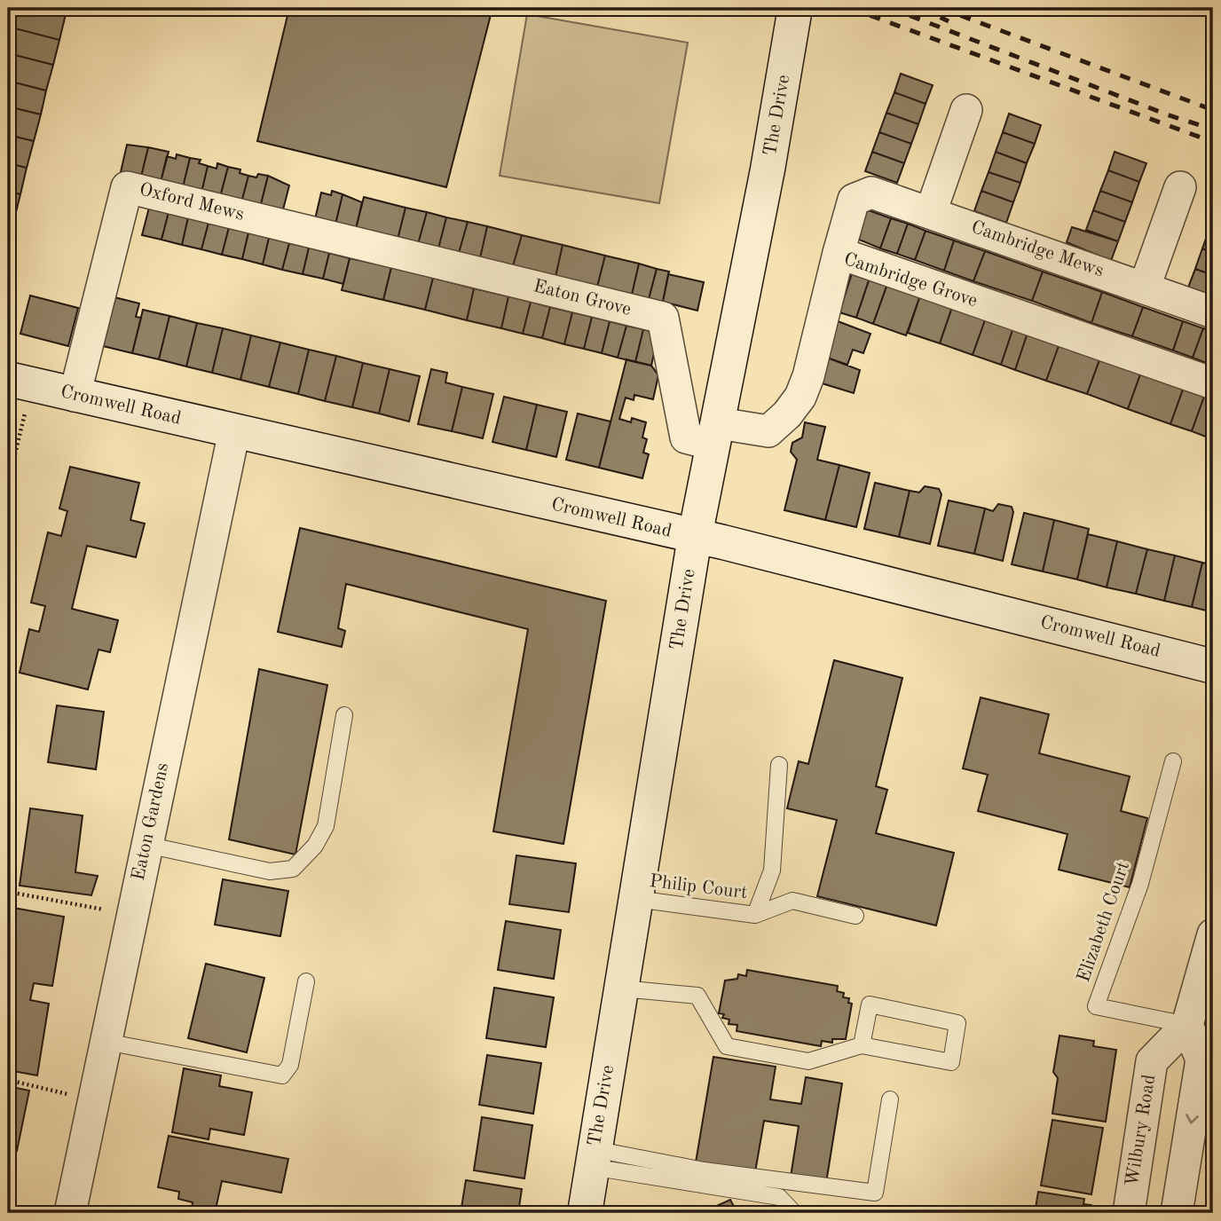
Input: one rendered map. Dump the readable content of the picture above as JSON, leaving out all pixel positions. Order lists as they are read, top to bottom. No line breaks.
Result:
{"streets":{"main road":["The Drive","Cromwell Road"],"street":["Oxford Mews","Cambridge Mews","Cambridge Grove","Eaton Grove","Eaton Gardens","Wilbury Road"],"lane":["Philip Court","Elizabeth Court"]},"crossings":[["The Drive","Cambridge Grove"],["The Drive","Eaton Grove"],["The Drive","Cromwell Road"],["The Drive","Philip Court"],["Oxford Mews","Eaton Grove"],["Oxford Mews","Cromwell Road"],["Cambridge Mews","Cambridge Grove"],["Cambridge Grove","Eaton Grove"],["Cromwell Road","Eaton Gardens"],["Elizabeth Court","Wilbury Road"]]}
